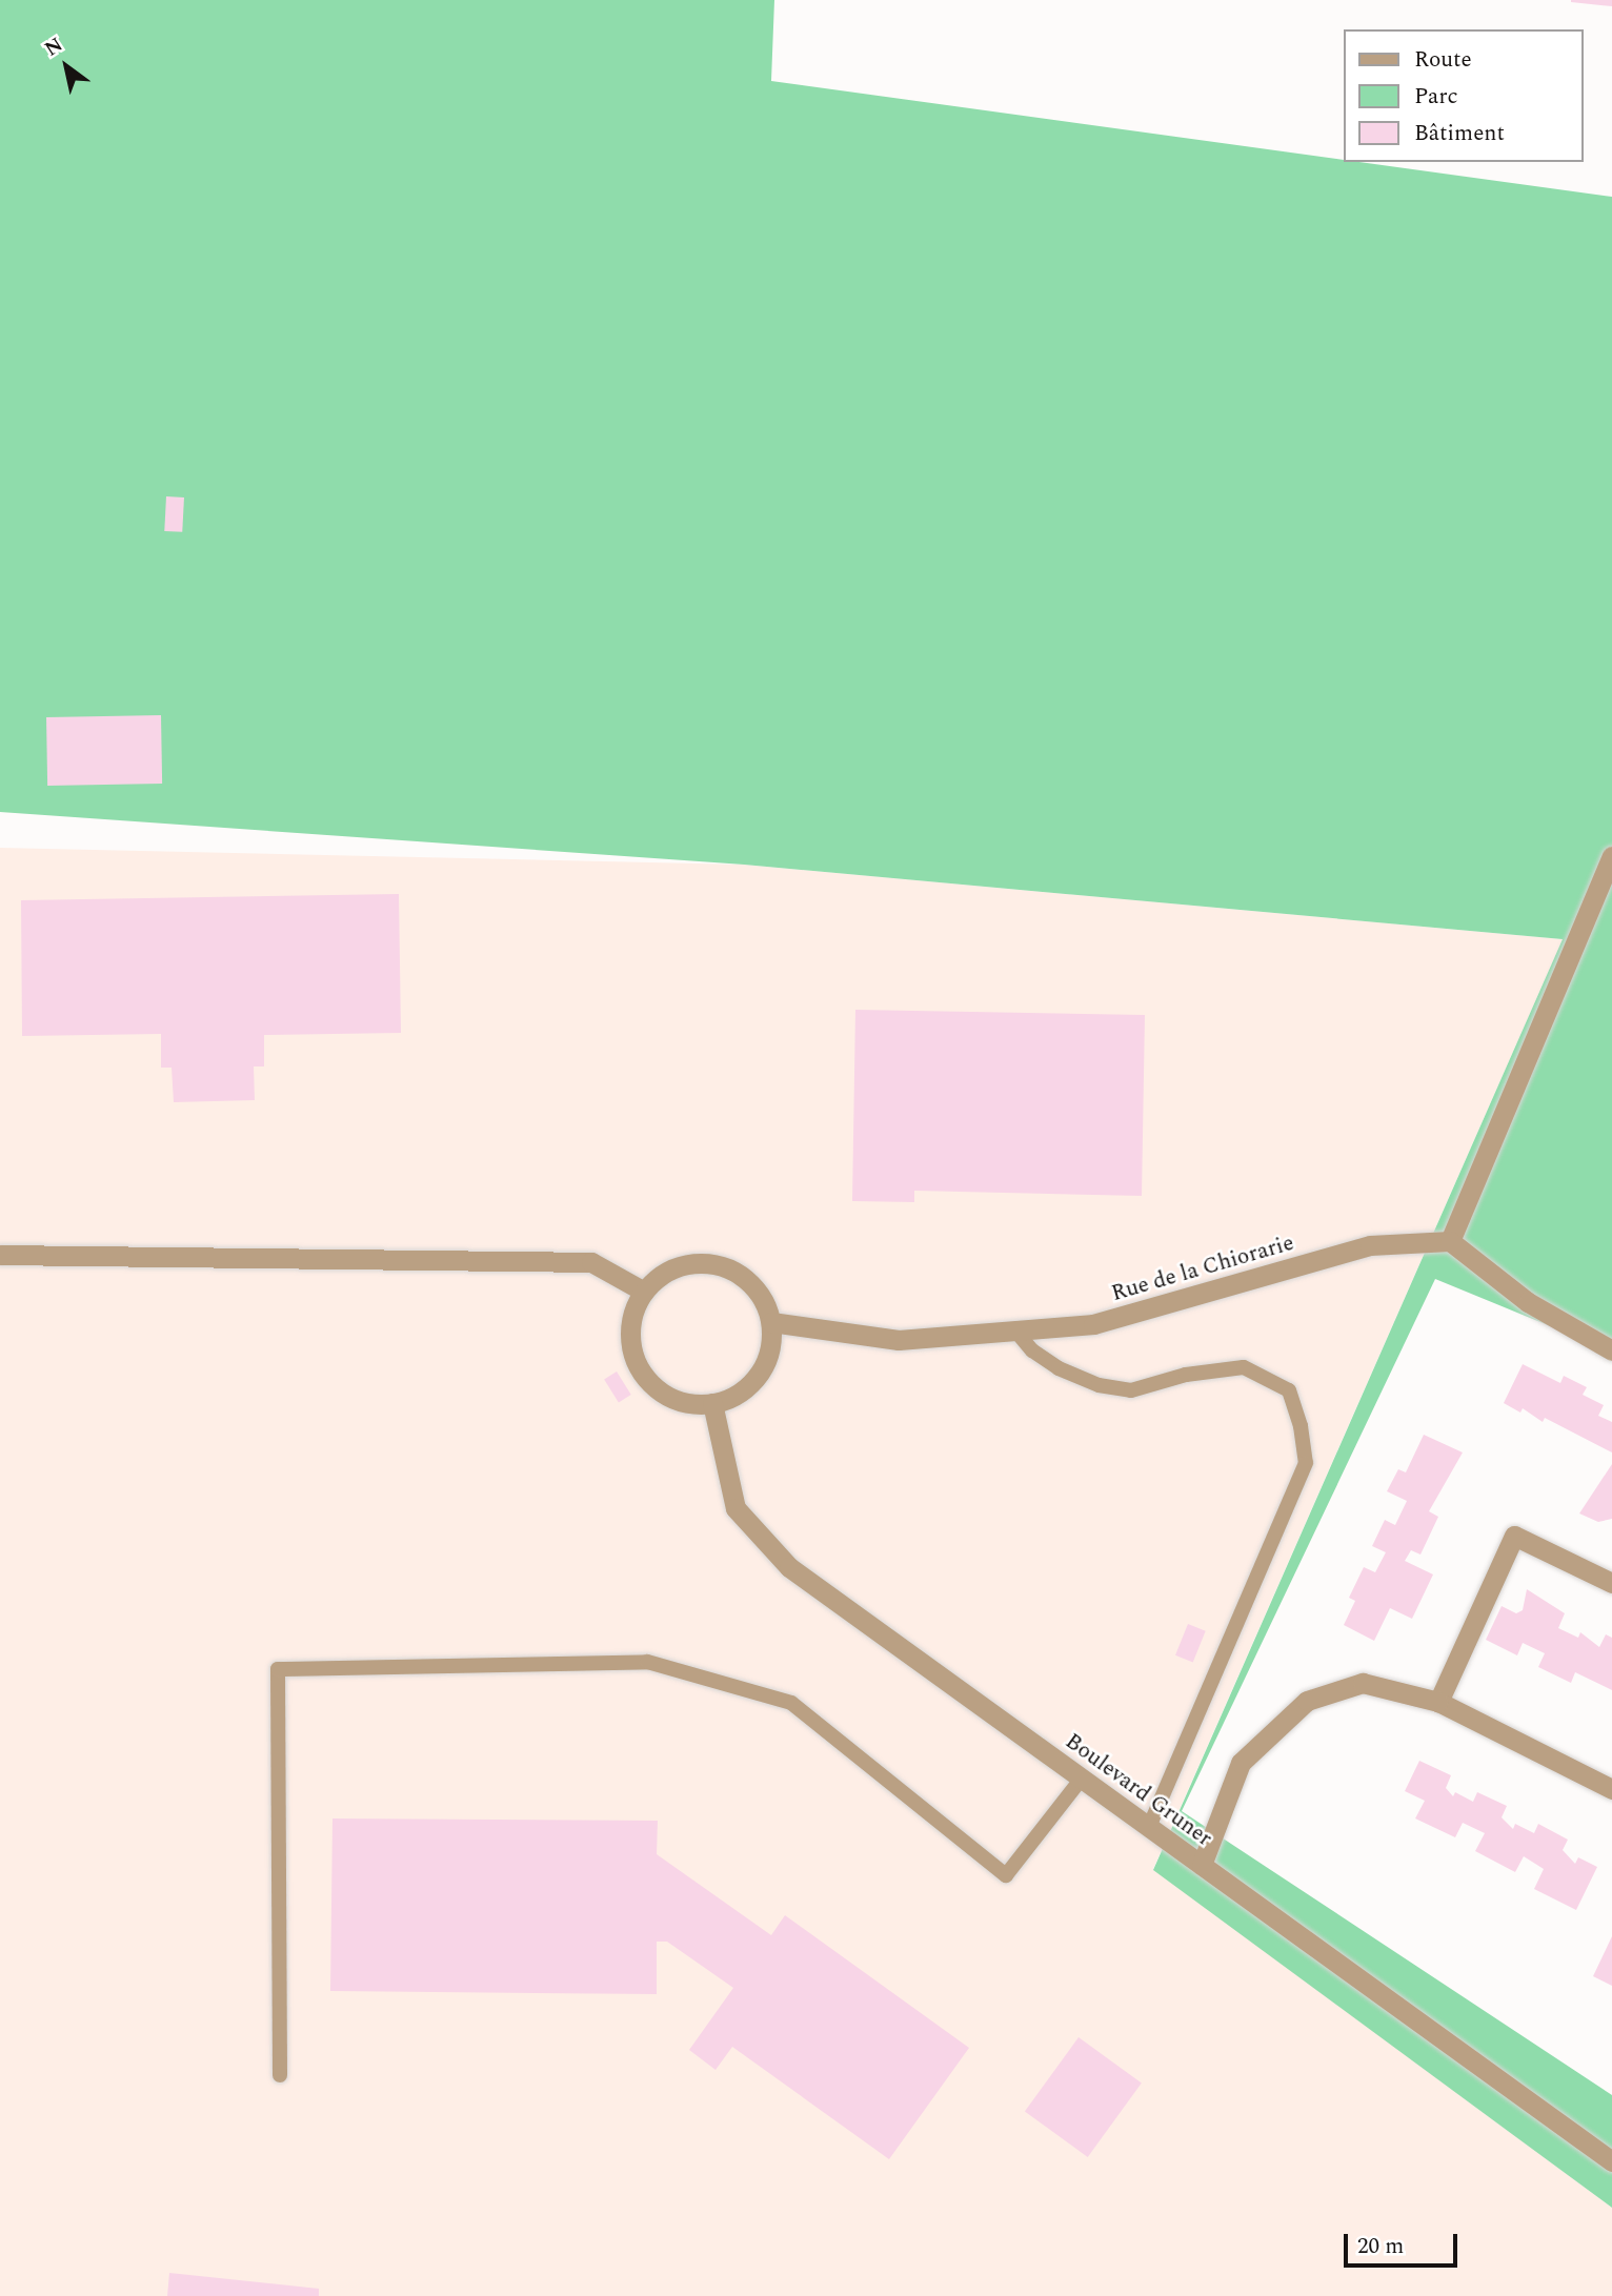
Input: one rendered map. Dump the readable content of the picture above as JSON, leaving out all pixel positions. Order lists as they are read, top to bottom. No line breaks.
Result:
{"streets":{"street":["Rue de la Chiorarie","Boulevard Gruner"]},"crossings":[["Rue de la Chiorarie","Boulevard Gruner"]],"legend":["Route","Parc","Bâtiment"],"scale_bar":"20 m","north":"top left"}
